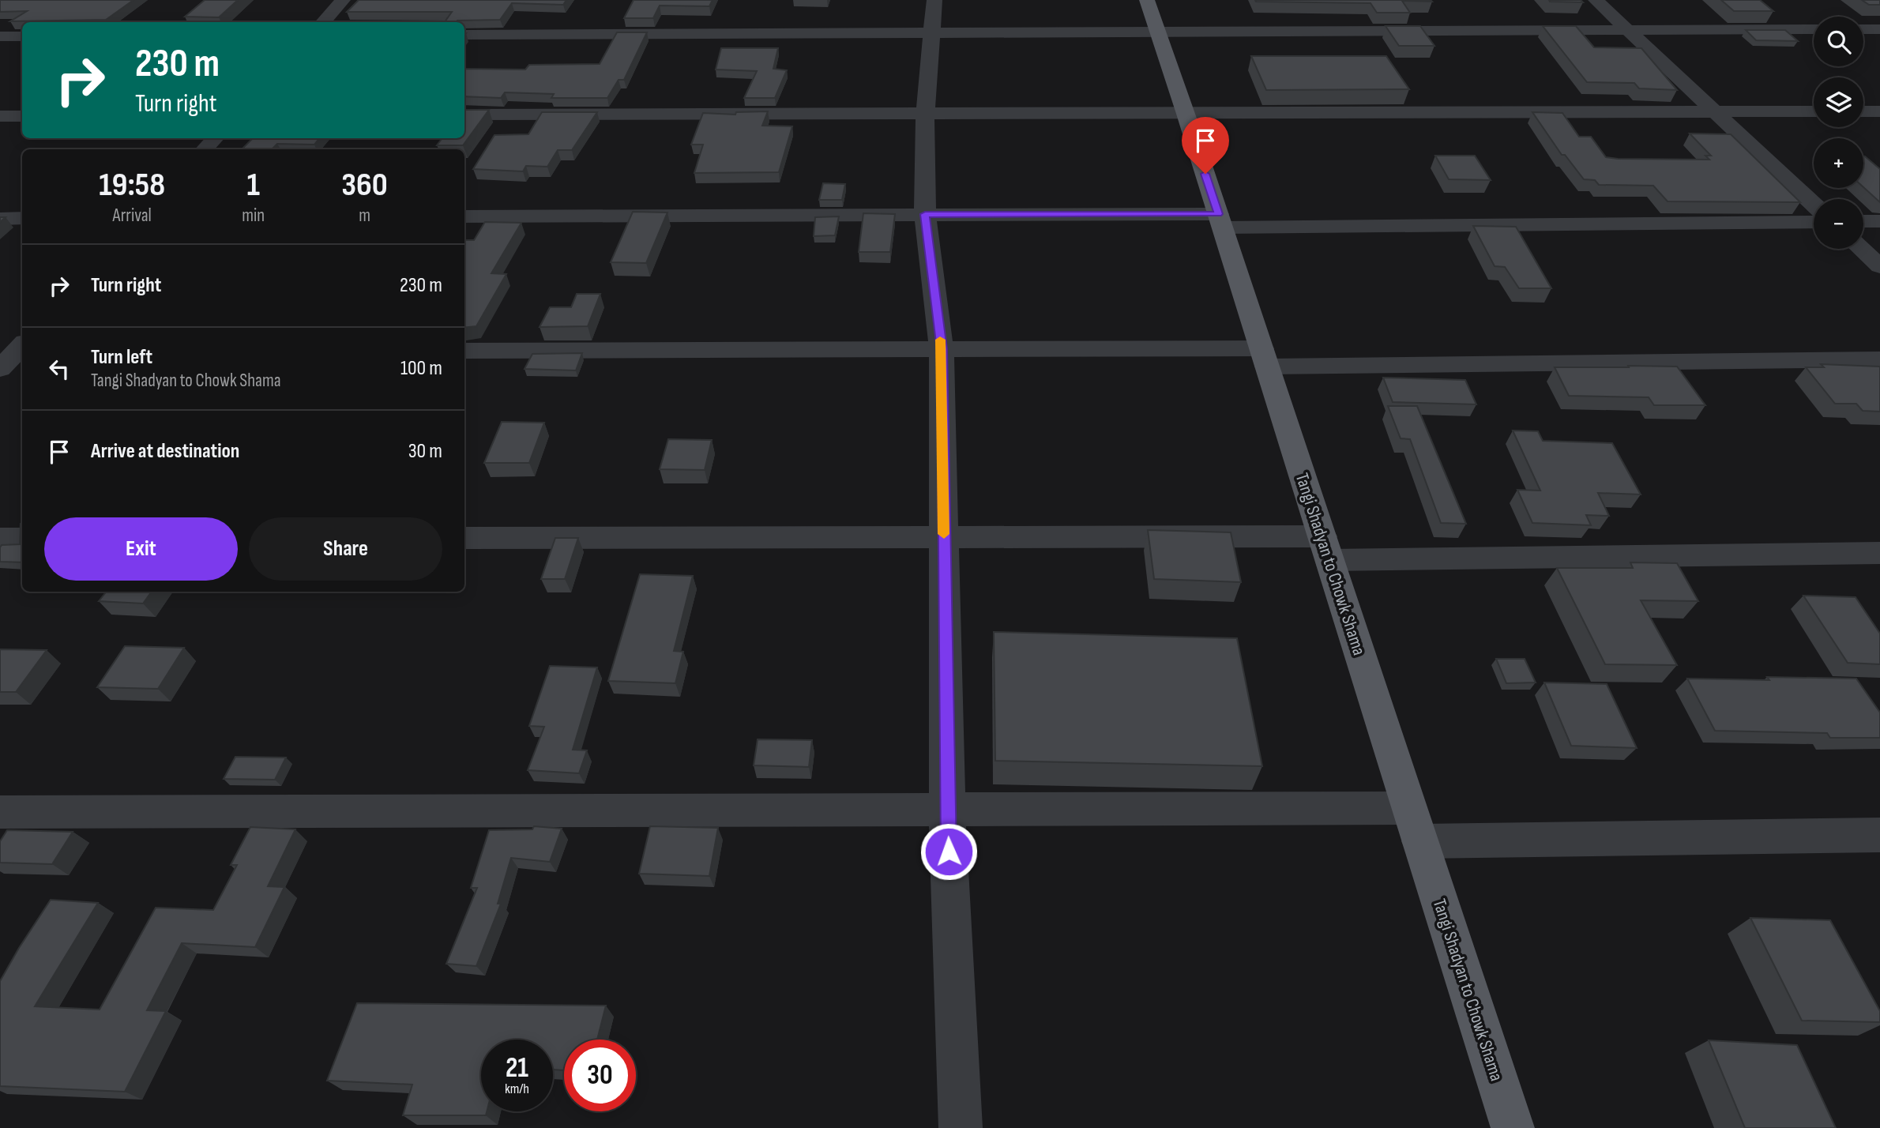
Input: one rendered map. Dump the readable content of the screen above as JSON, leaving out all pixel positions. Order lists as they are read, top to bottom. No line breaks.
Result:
{"streets":{"main road":["Tangi Shadyan to Chowk Shama"]},"page":{"map_buttons":["+","−"],"turn":["230 m","Turn right"],"eta":["19:58","Arrival","1","min","360","m"],"list":[{"name":"Turn right","value":"230 m"},{"name":"Turn left","note":"Tangi Shadyan to Chowk Shama","value":"100 m"},{"name":"Arrive at destination","value":"30 m"}],"buttons":["Exit","Share"],"speed":"21 km/h","limit":"30"}}
